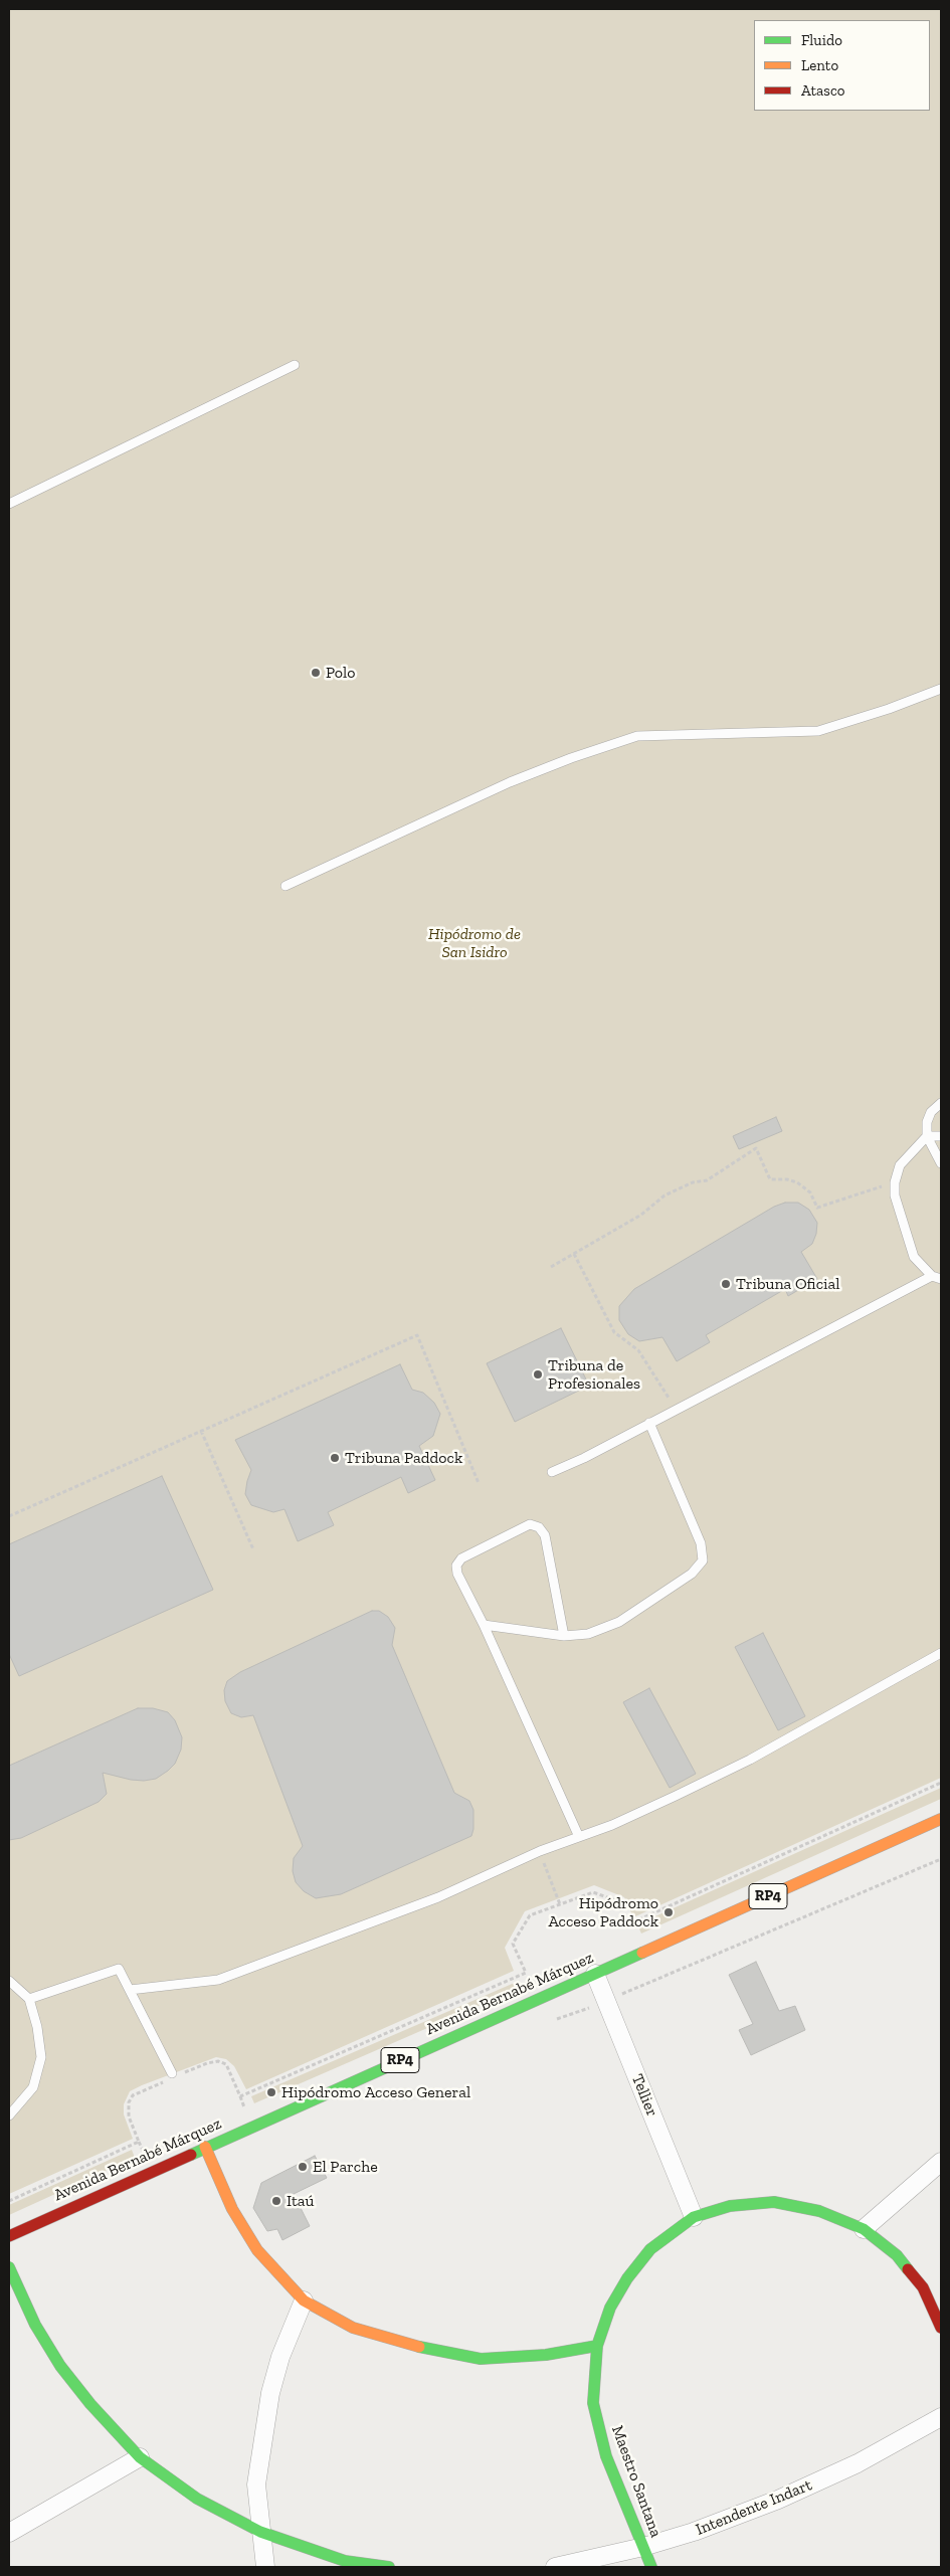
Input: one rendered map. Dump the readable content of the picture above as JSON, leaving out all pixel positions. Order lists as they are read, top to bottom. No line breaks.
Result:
{"streets":{"street":["RP4","Avenida Bernabé Márquez","Tellier","Maestro Santana","Intendente Indart"]},"crossings":[["Avenida Bernabé Márquez","Tellier"],["Tellier","Maestro Santana"],["Maestro Santana","Intendente Indart"]],"parks":["Hipódromo de San Isidro"],"places":["Polo","Tribuna Oficial","Tribuna de Profesionales","Tribuna Paddock","Hipódromo Acceso Paddock","Hipódromo Acceso General","El Parche","Itaú"],"legend":["Fluido","Lento","Atasco"]}
